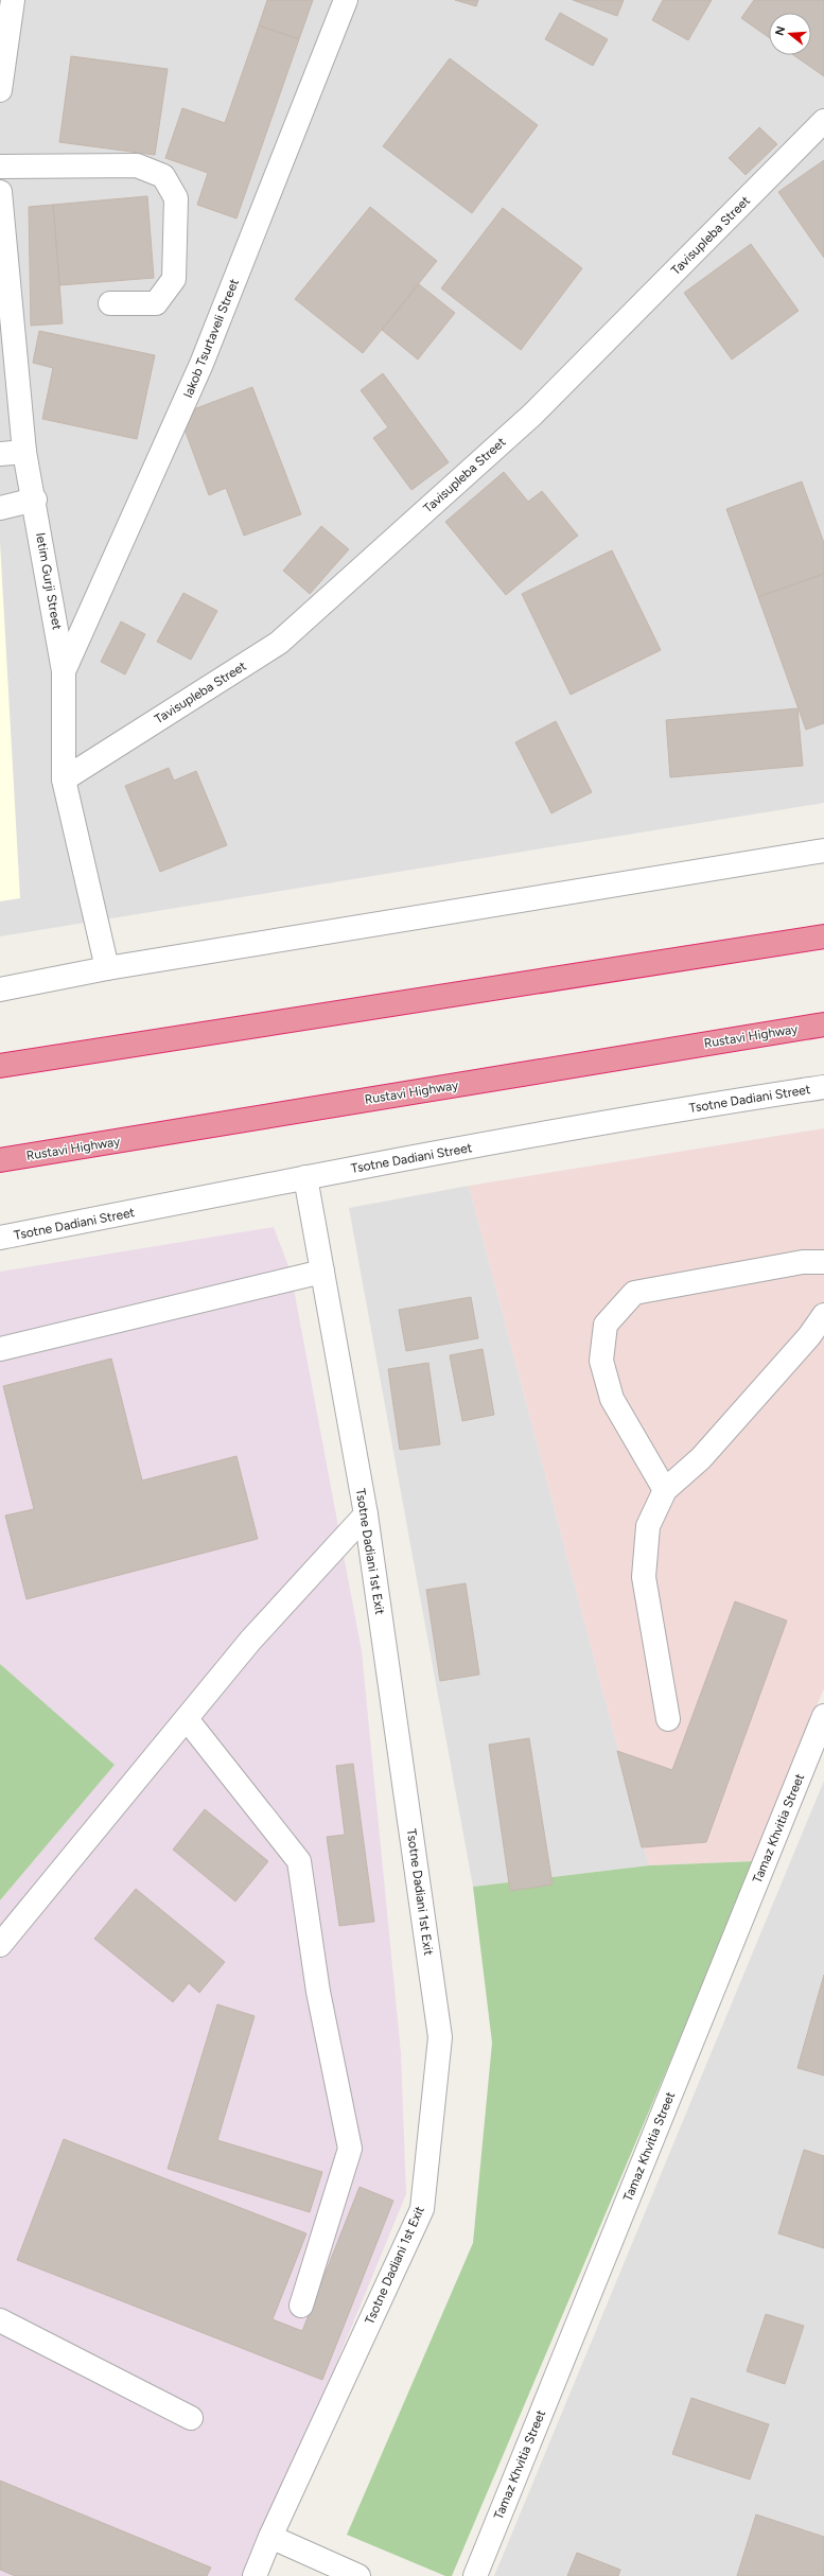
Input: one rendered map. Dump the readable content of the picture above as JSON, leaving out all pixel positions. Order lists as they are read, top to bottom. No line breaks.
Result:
{"streets":{"highway":["Rustavi Highway"],"street":["Tavisupleba Street","Iakob Tsurtaveli Street","Ietim Gurji Street","Tsotne Dadiani Street","Tsotne Dadiani 1st Exit","Tamaz Khvitia Street"]},"crossings":[["Tavisupleba Street","Ietim Gurji Street"],["Iakob Tsurtaveli Street","Ietim Gurji Street"],["Tsotne Dadiani Street","Tsotne Dadiani 1st Exit"]],"north":"left"}
